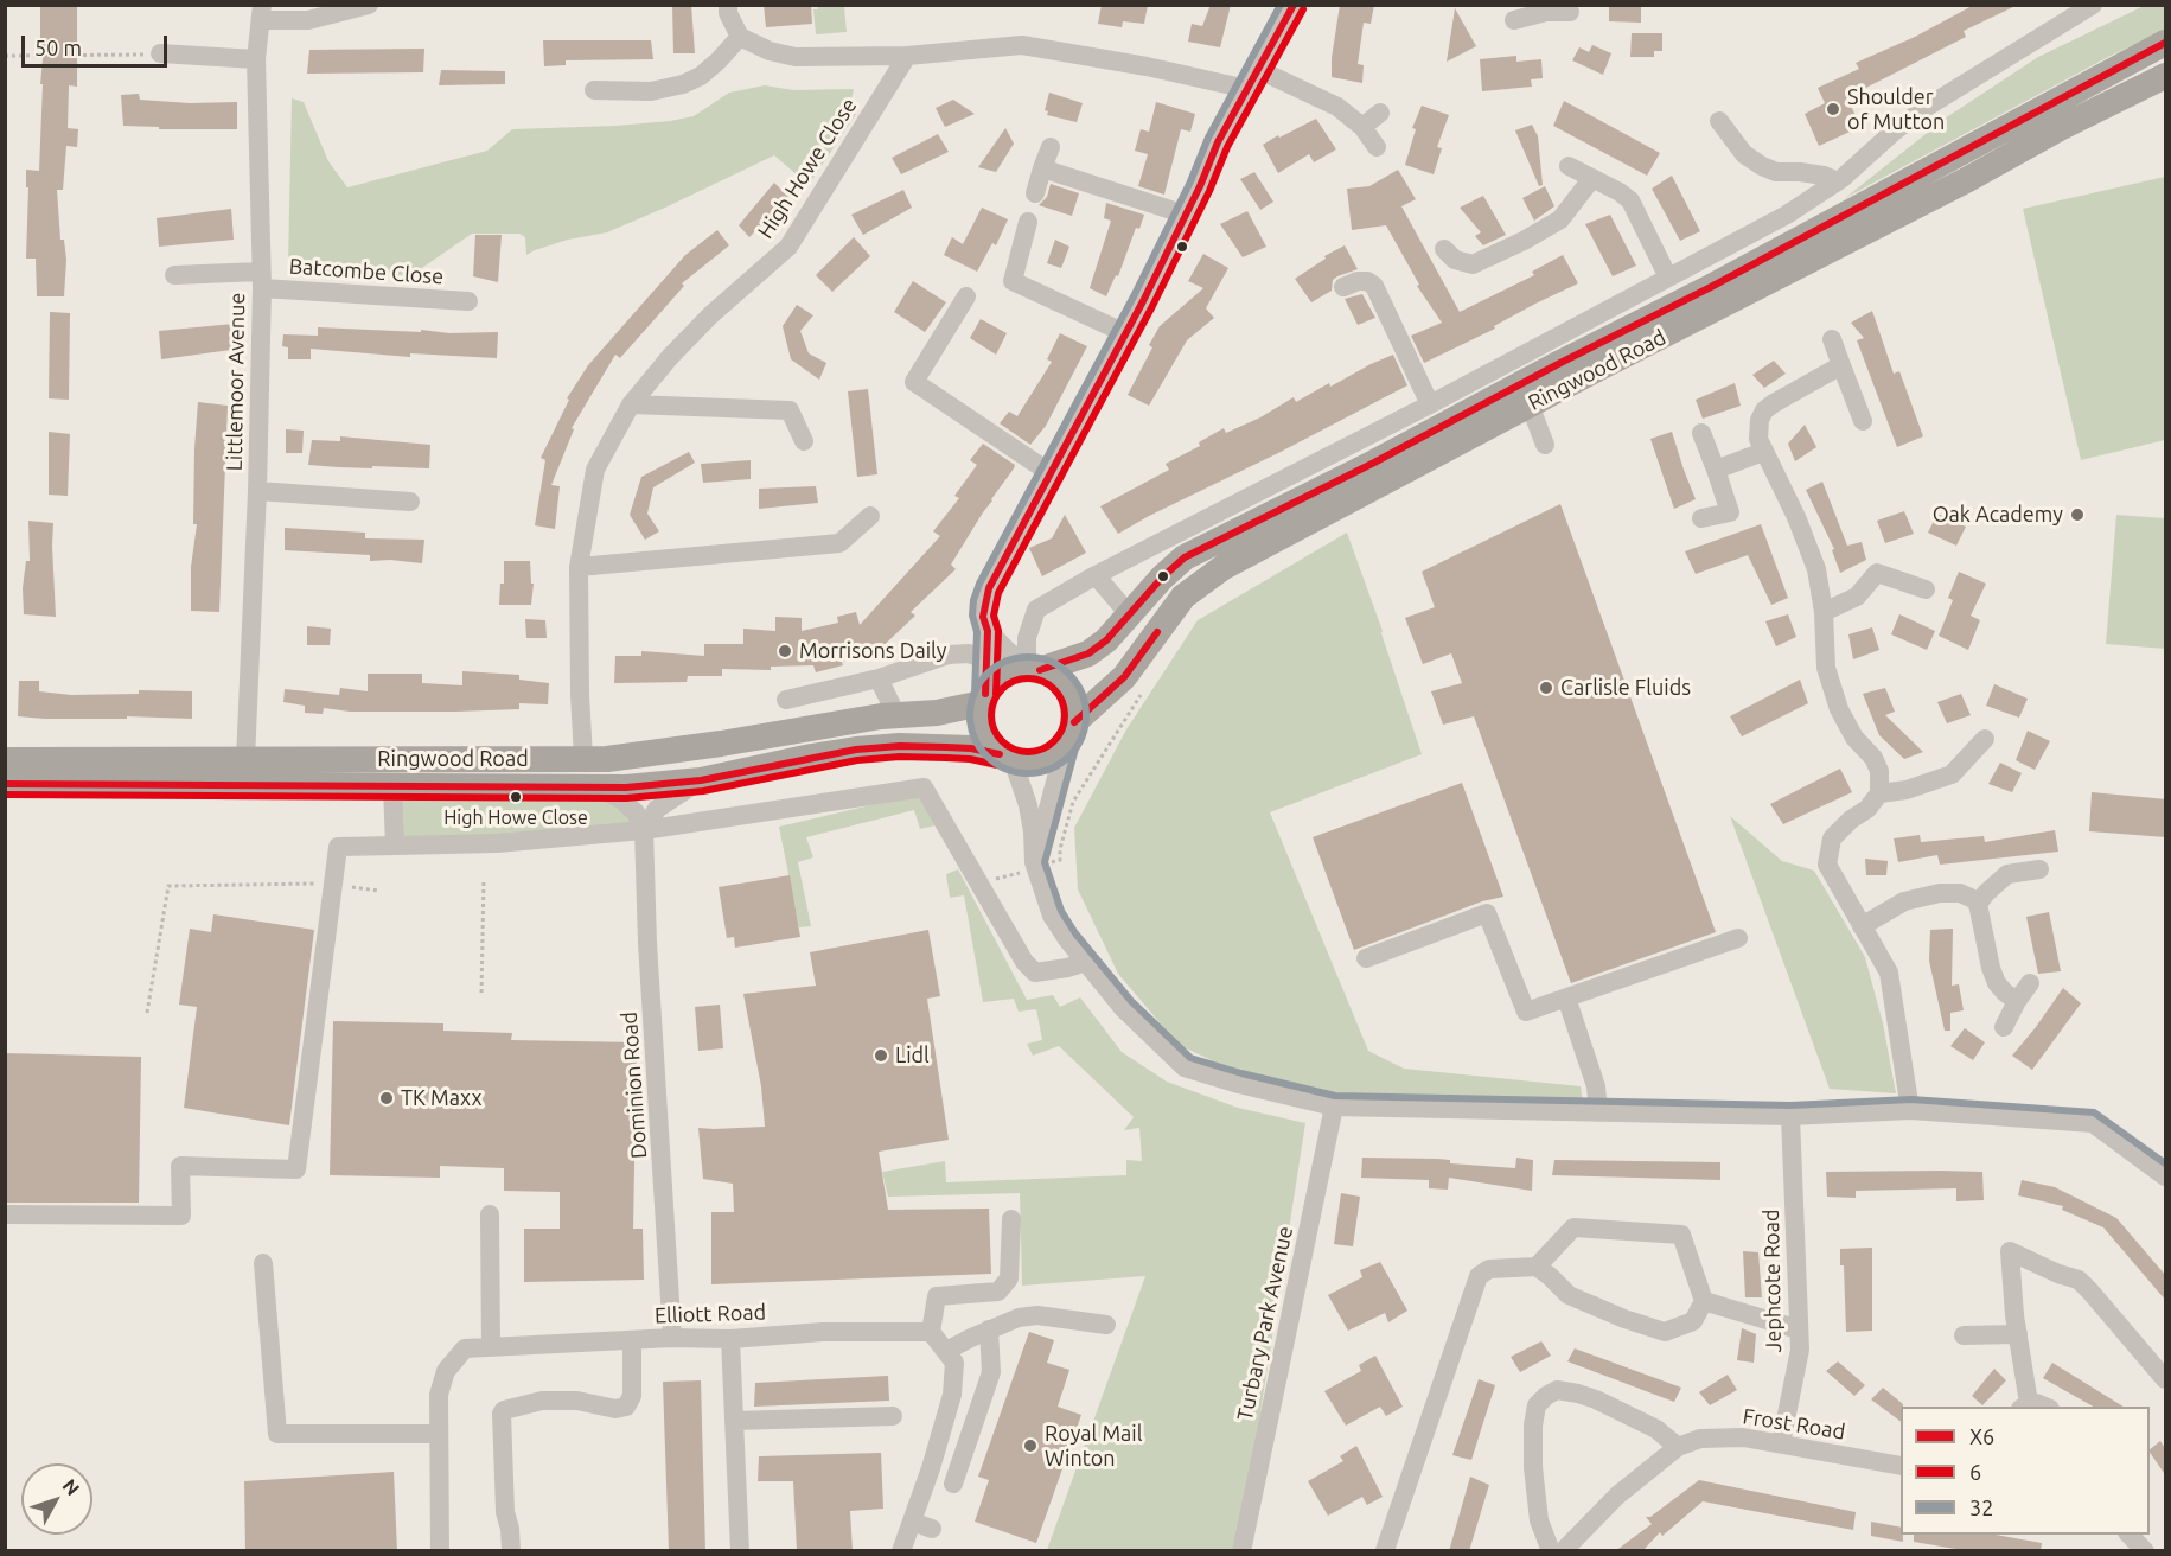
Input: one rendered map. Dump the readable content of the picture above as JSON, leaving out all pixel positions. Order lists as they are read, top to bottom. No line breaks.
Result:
{"streets":{"highway":["Ringwood Road"],"street":["High Howe Close","Batcombe Close","Littlemoor Avenue","Dominion Road","Jephcote Road","Elliott Road","Turbary Park Avenue","Frost Road"]},"crossings":[["High Howe Close","Ringwood Road"],["Batcombe Close","Littlemoor Avenue"],["Ringwood Road","Littlemoor Avenue"],["Dominion Road","Elliott Road"],["Jephcote Road","Frost Road"]],"places":["Shoulder of Mutton","Oak Academy","Morrisons Daily","Carlisle Fluids","High Howe Close","Lidl","TK Maxx","Royal Mail Winton"],"lines":["transit line X6","transit line 32","transit line 6"],"legend":["X6","6","32"],"scale_bar":"50 m","north":"top right"}
